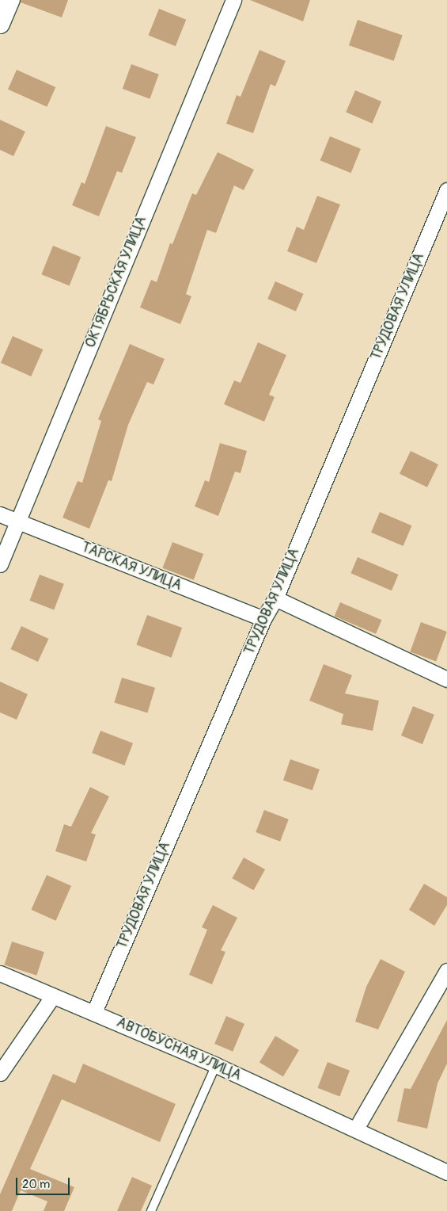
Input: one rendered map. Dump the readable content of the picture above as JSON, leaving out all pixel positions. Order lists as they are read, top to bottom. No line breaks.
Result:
{"streets":{"street":["ОКТЯБРЬСКАЯ УЛИЦА","ТРУДОВАЯ УЛИЦА","ТАРСКАЯ УЛИЦА","АВТОБУСНАЯ УЛИЦА"]},"crossings":[["ОКТЯБРЬСКАЯ УЛИЦА","ТАРСКАЯ УЛИЦА"],["ТРУДОВАЯ УЛИЦА","ТАРСКАЯ УЛИЦА"],["ТРУДОВАЯ УЛИЦА","АВТОБУСНАЯ УЛИЦА"]],"scale_bar":"20 m"}
